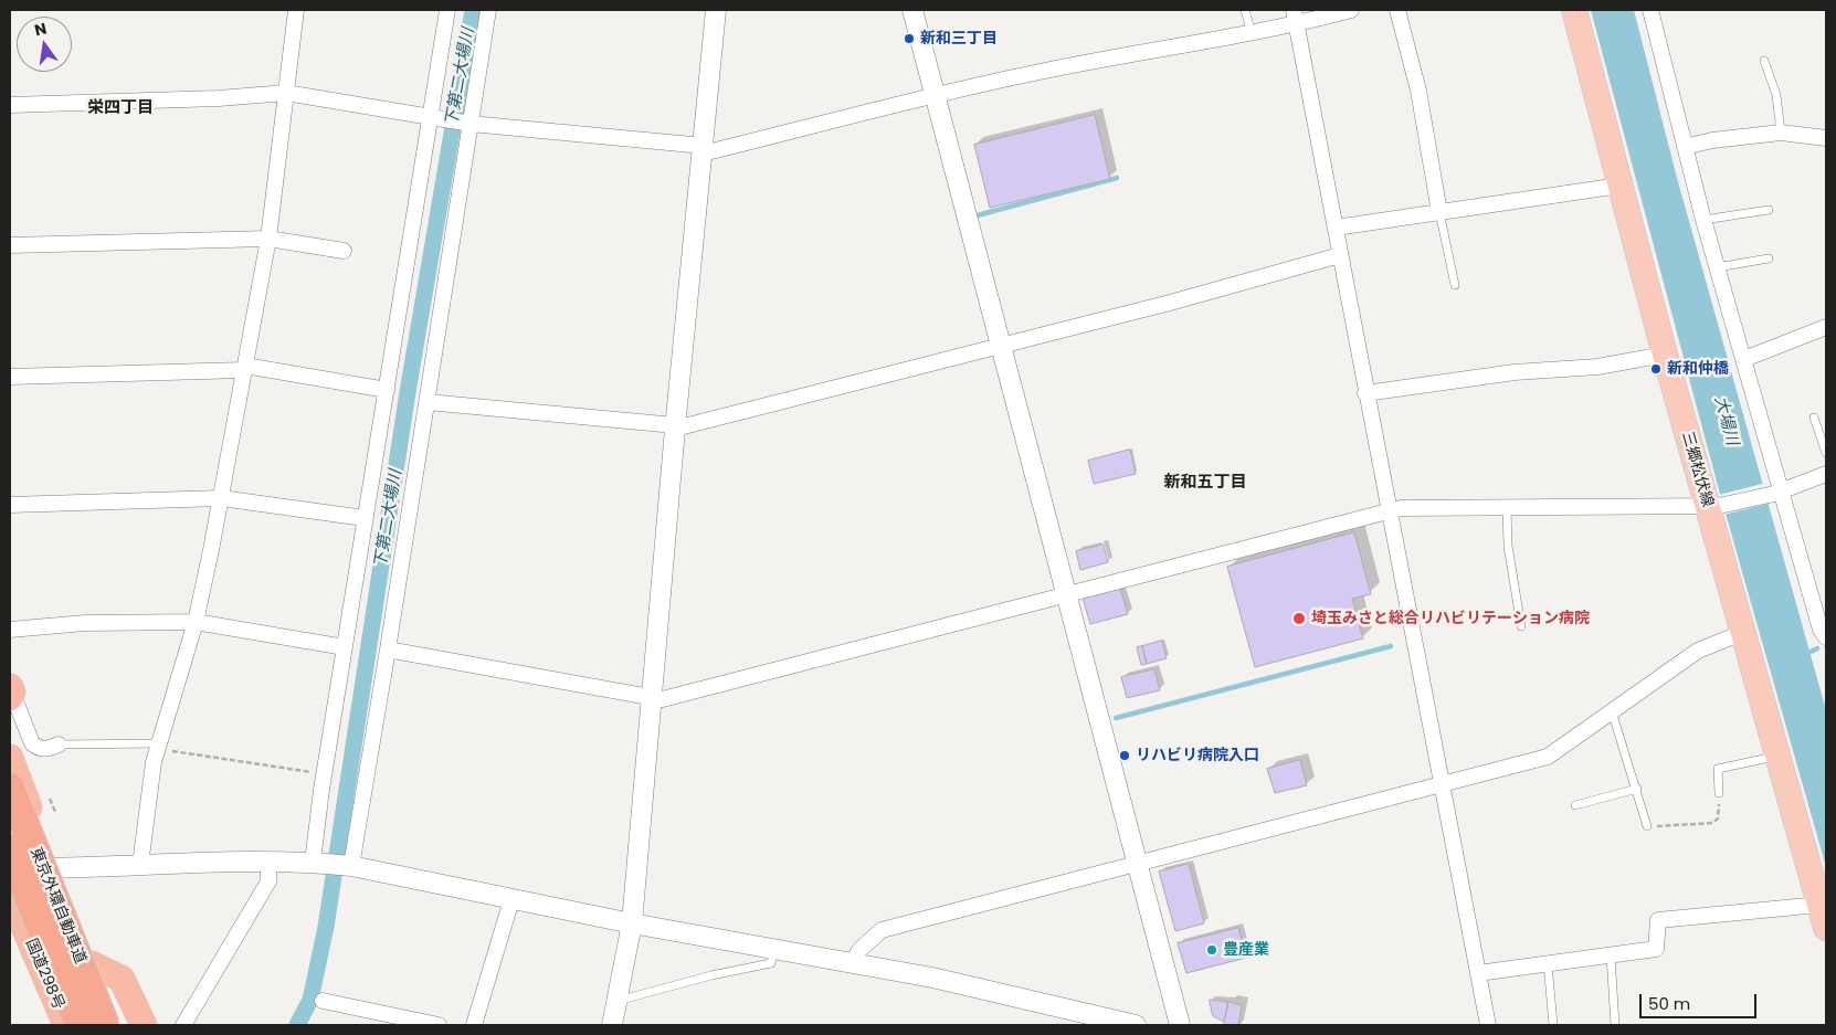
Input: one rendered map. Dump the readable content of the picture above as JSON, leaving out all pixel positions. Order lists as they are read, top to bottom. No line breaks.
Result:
{"streets":{"highway":["東京外環自動車道","国道298号"],"main road":["三郷松伏線"]},"districts":["栄四丁目","新和五丁目"],"water":["下第二大場川","大場川"],"places":["新和三丁目","新和仲橋","埼玉みさと総合リハビリテーション病院","リハビリ病院入口","豊産業"],"scale_bar":"50 m","north":"top"}
